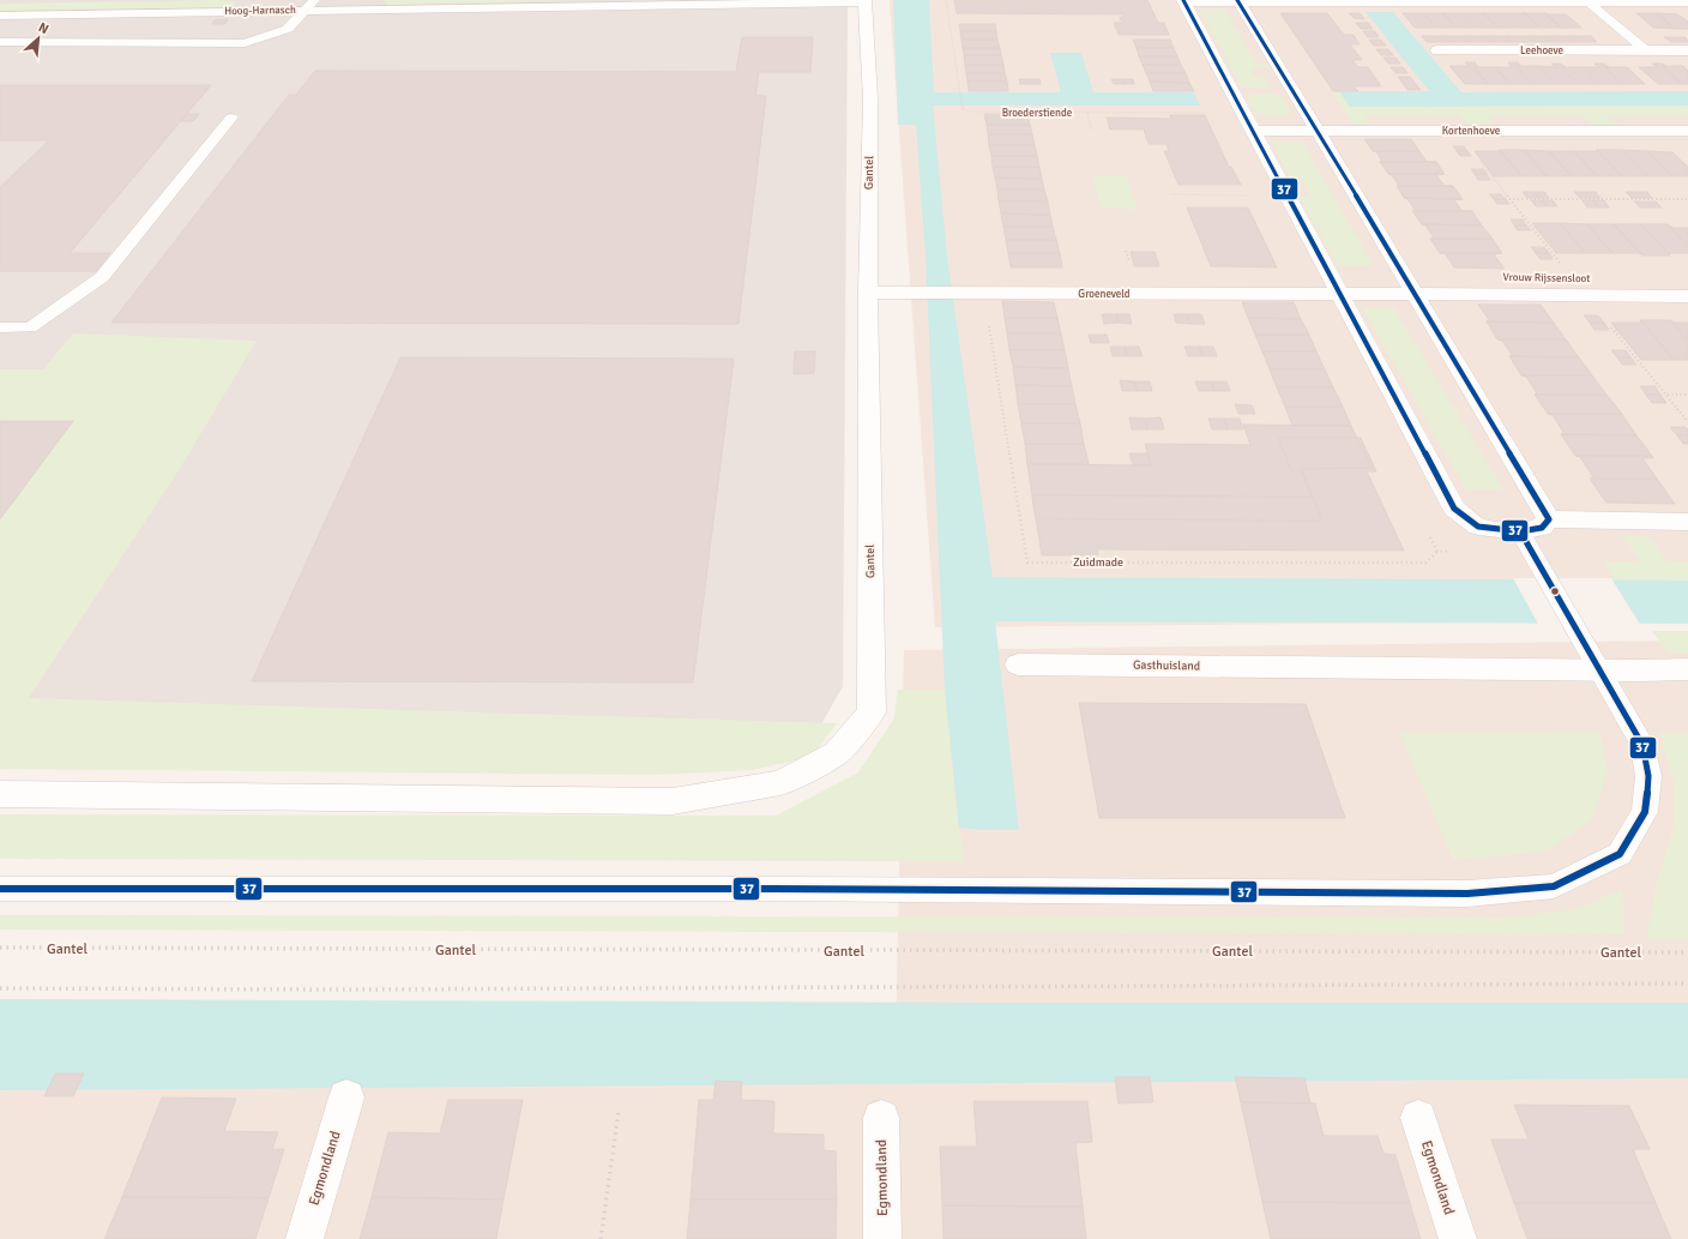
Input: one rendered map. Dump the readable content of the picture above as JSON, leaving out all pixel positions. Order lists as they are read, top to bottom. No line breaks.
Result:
{"streets":{"street":["Hoog-Harnasch","Leehoeve","Kortenhoeve","Gantel","Vrouw Rijssensloot","Groeneveld","Gasthuisland","Egmondland"],"path":["Broederstiende","Zuidmade"]},"crossings":[["Hoog-Harnasch","Gantel"],["Gantel","Groeneveld"],["Vrouw Rijssensloot","Groeneveld"],["Groeneveld","Zuidmade"]],"lines":["transit line 37"],"north":"top right"}
